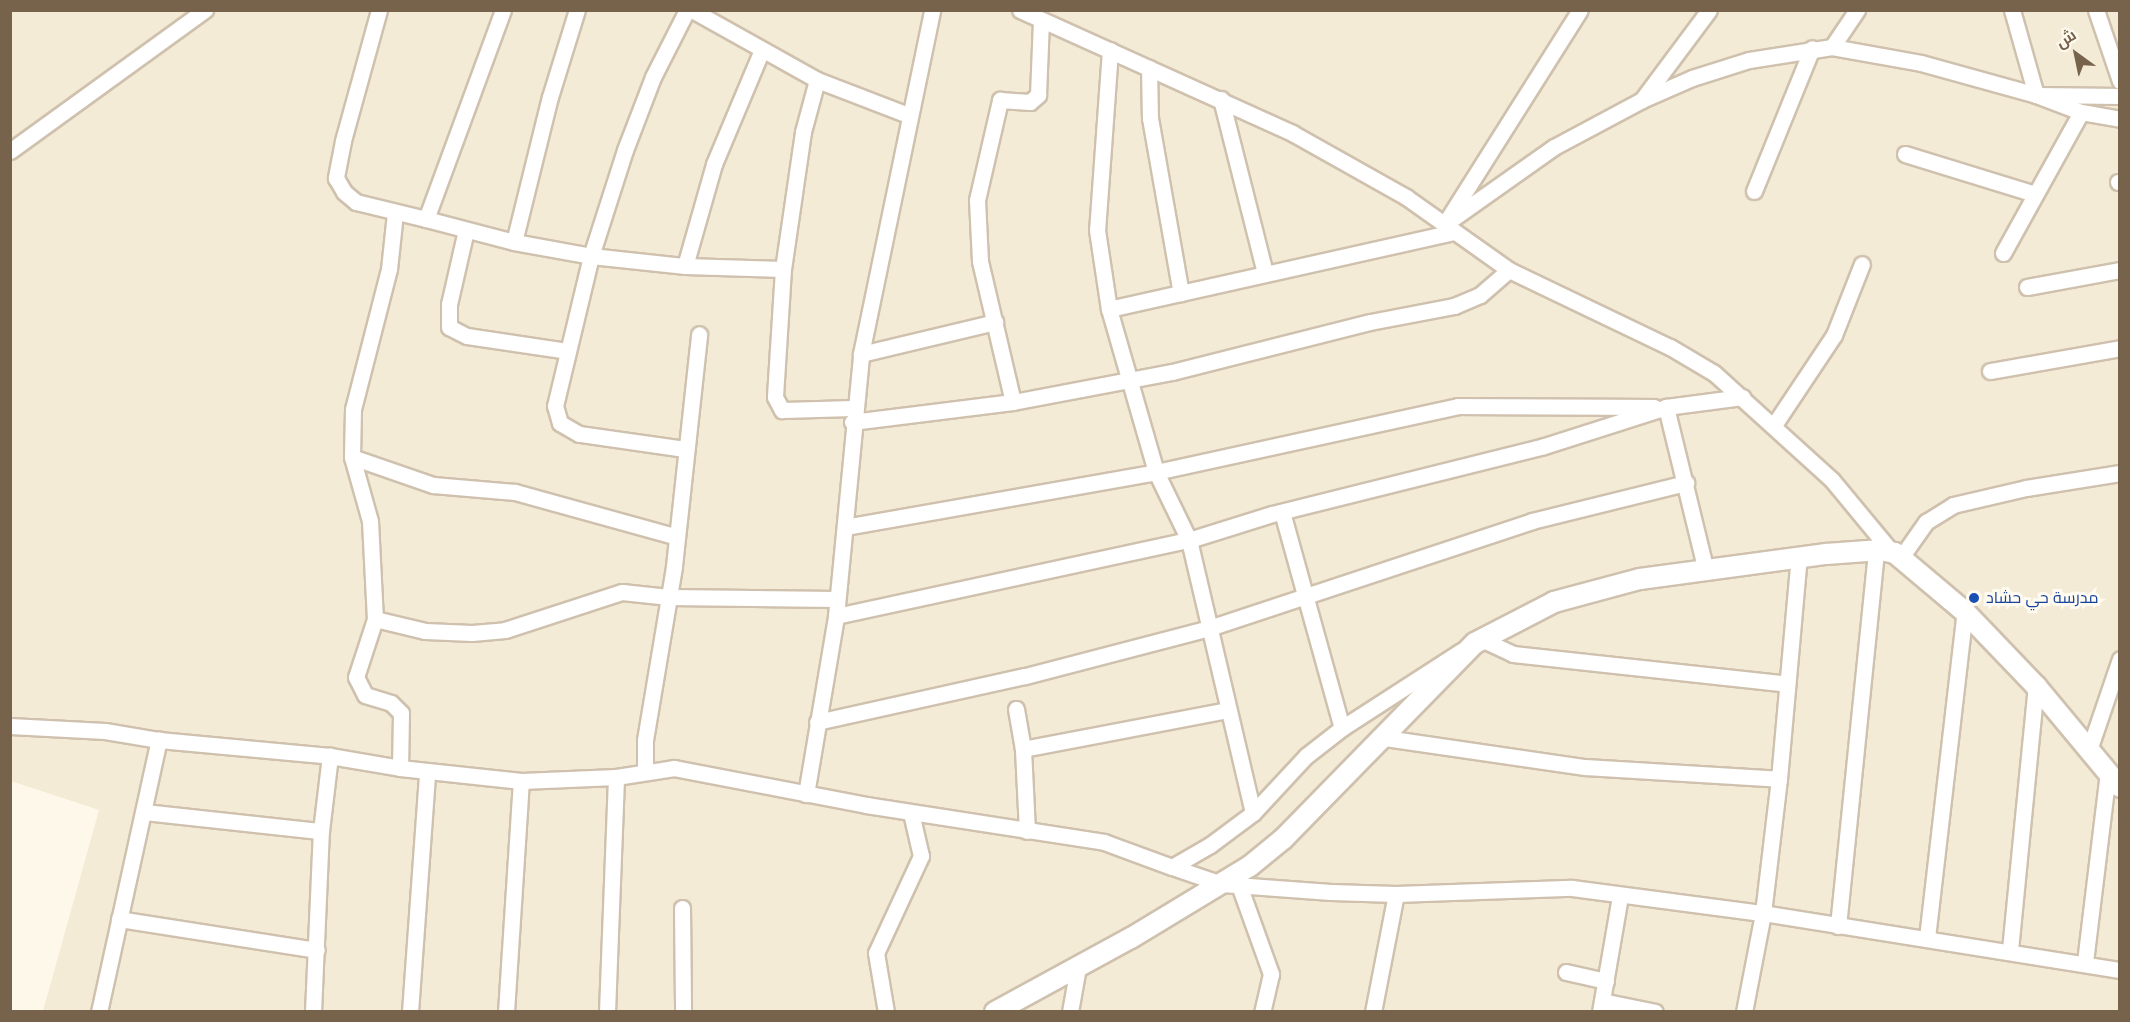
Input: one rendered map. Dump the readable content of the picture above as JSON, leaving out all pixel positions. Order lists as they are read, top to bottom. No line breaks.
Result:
{"places":["مدرسة حي حشاد"],"north":"top left"}
